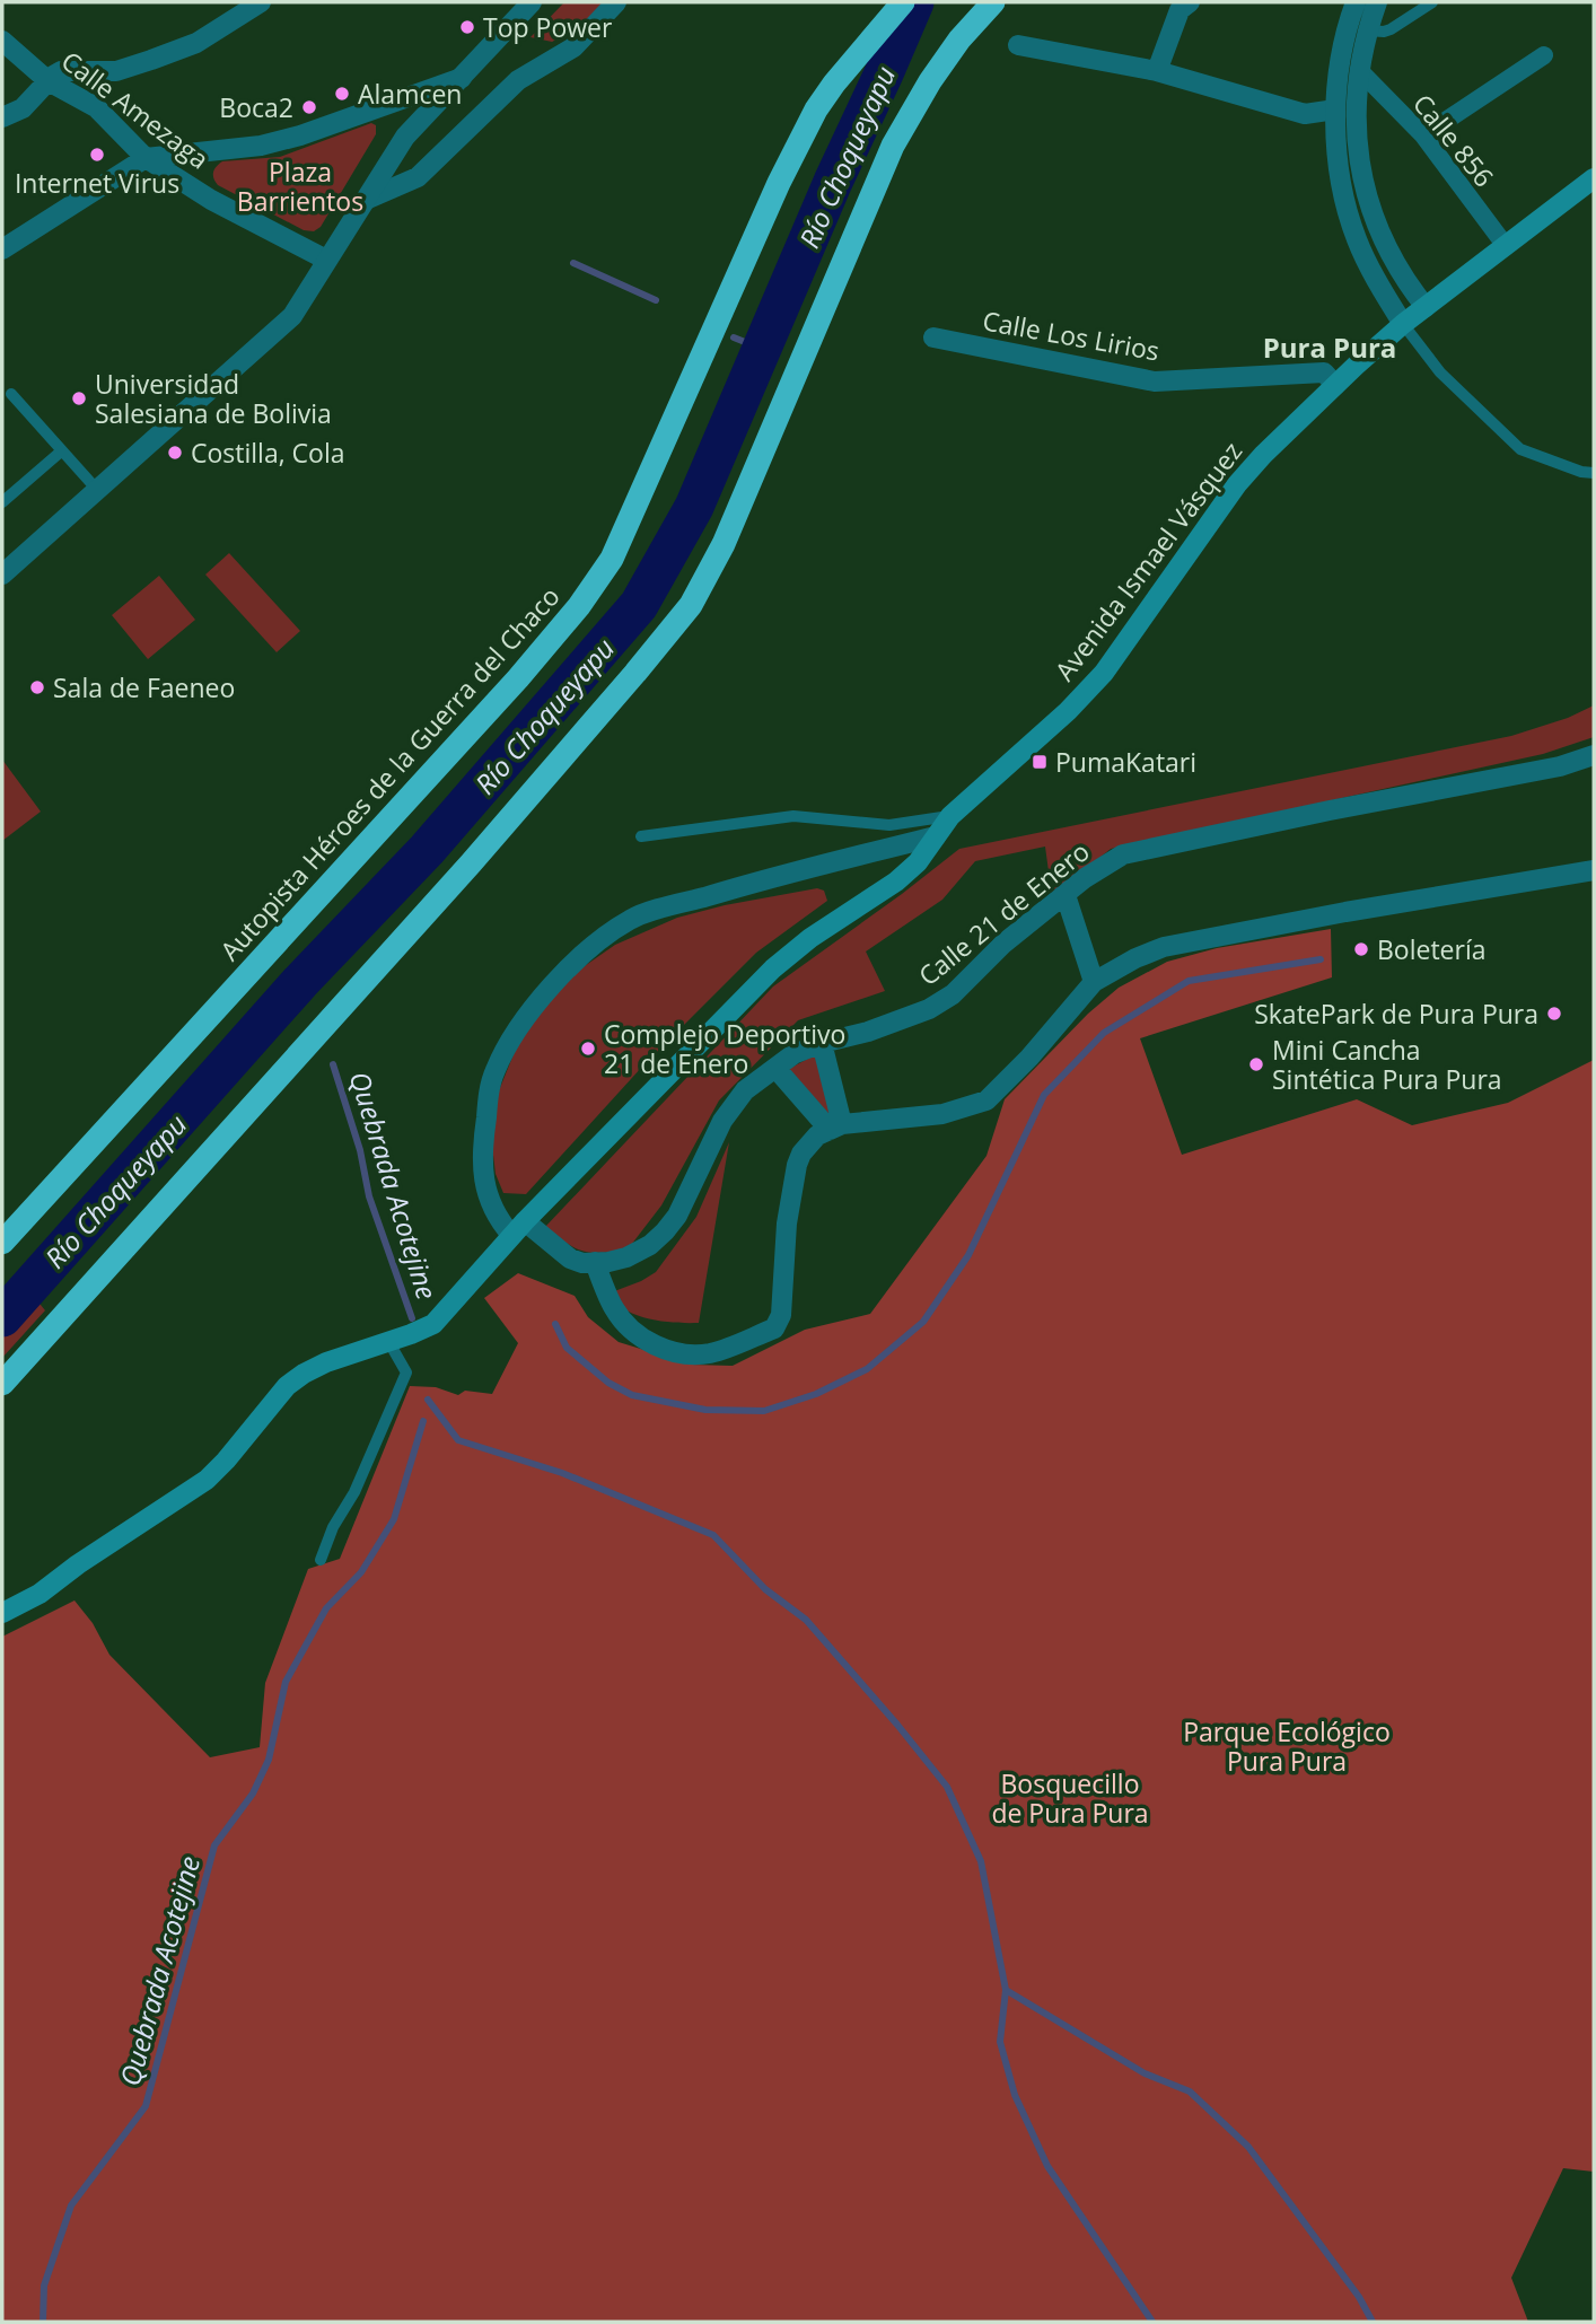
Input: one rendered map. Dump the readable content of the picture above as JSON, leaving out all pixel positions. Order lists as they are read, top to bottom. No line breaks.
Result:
{"streets":{"highway":["Autopista Héroes de la Guerra del Chaco"],"main road":["Avenida Ismael Vásquez"],"street":["Calle Amezaga","Calle 856","Calle Los Lirios","Calle 21 de Enero"]},"crossings":[["Calle 856","Avenida Ismael Vásquez"],["Calle Los Lirios","Avenida Ismael Vásquez"]],"districts":["Pura Pura"],"water":["Río Choqueyapu","Quebrada Acotejine"],"parks":["Plaza Barrientos","Parque Ecológico Pura Pura","Bosquecillo de Pura Pura"],"places":{"other":["Top Power","Alamcen","Boca2","Internet Virus","Universidad Salesiana de Bolivia","Costilla, Cola","Sala de Faeneo","Boletería","SkatePark de Pura Pura","Complejo Deportivo 21 de Enero","Mini Cancha Sintética Pura Pura"],"transit":["PumaKatari"]}}
